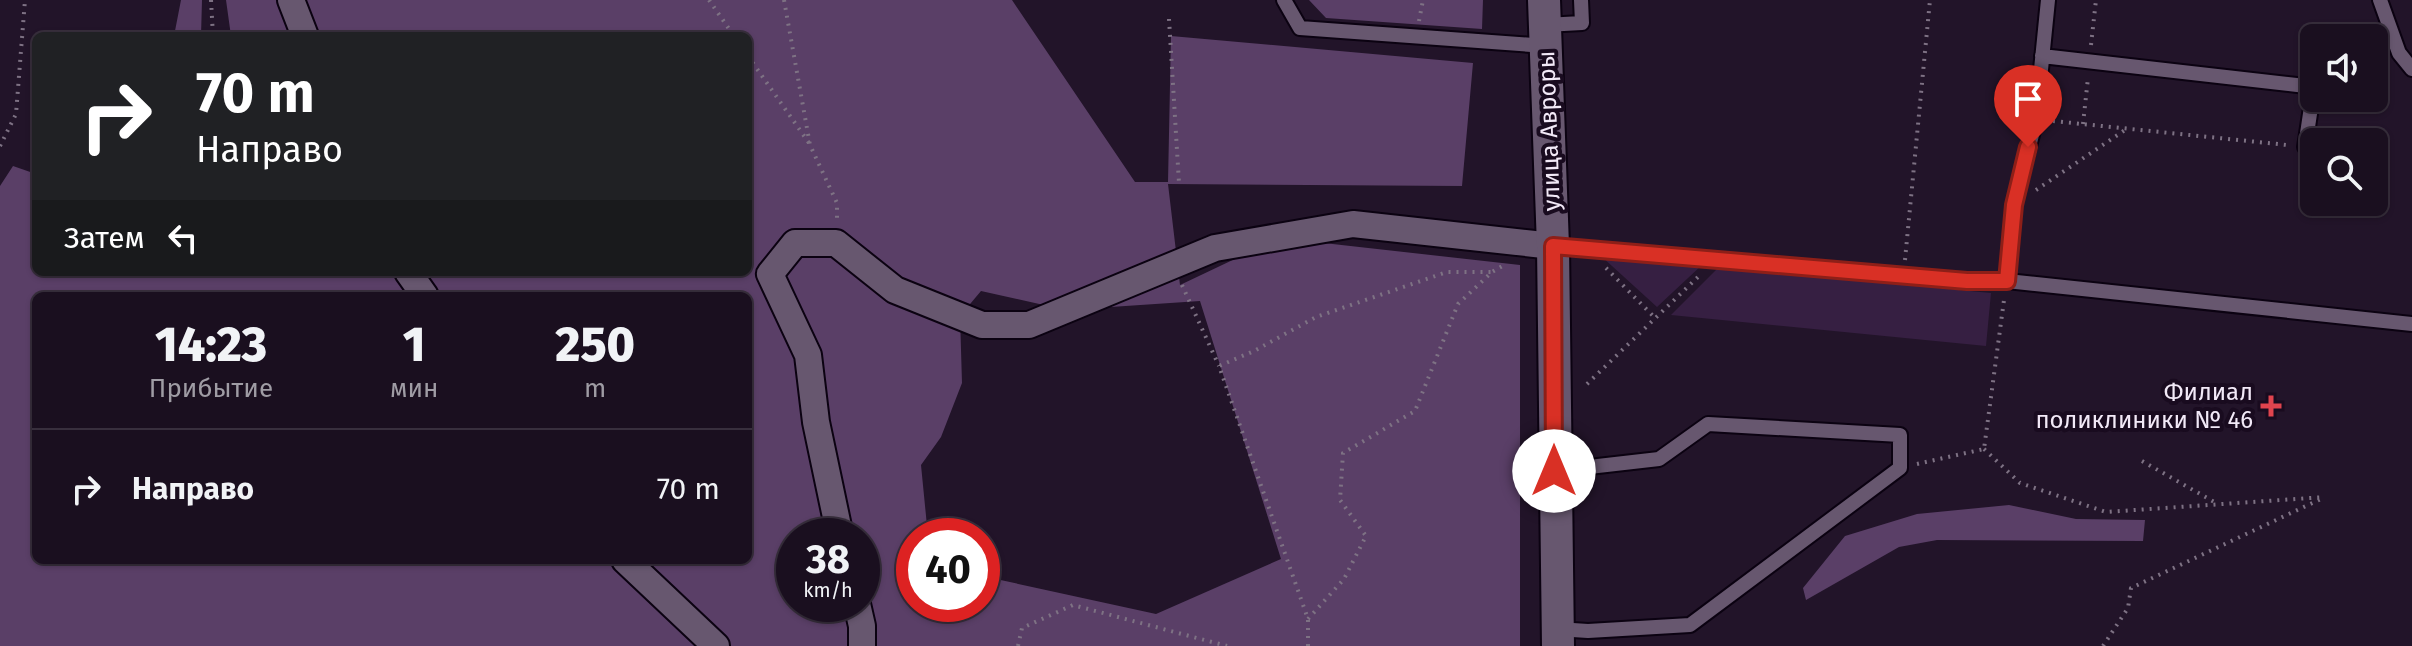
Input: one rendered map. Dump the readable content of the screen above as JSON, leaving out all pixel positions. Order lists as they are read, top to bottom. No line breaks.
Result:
{"streets":{"street":["улица Авроры"]},"places":{"health":["Филиал поликлиники № 46"]},"page":{"turn":["70 m","Направо"],"then":"Затем","eta":["14:23","Прибытие","1","мин","250","m"],"list":[{"name":"Направо","value":"70 m"}],"speed":"38 km/h","limit":"40"}}
